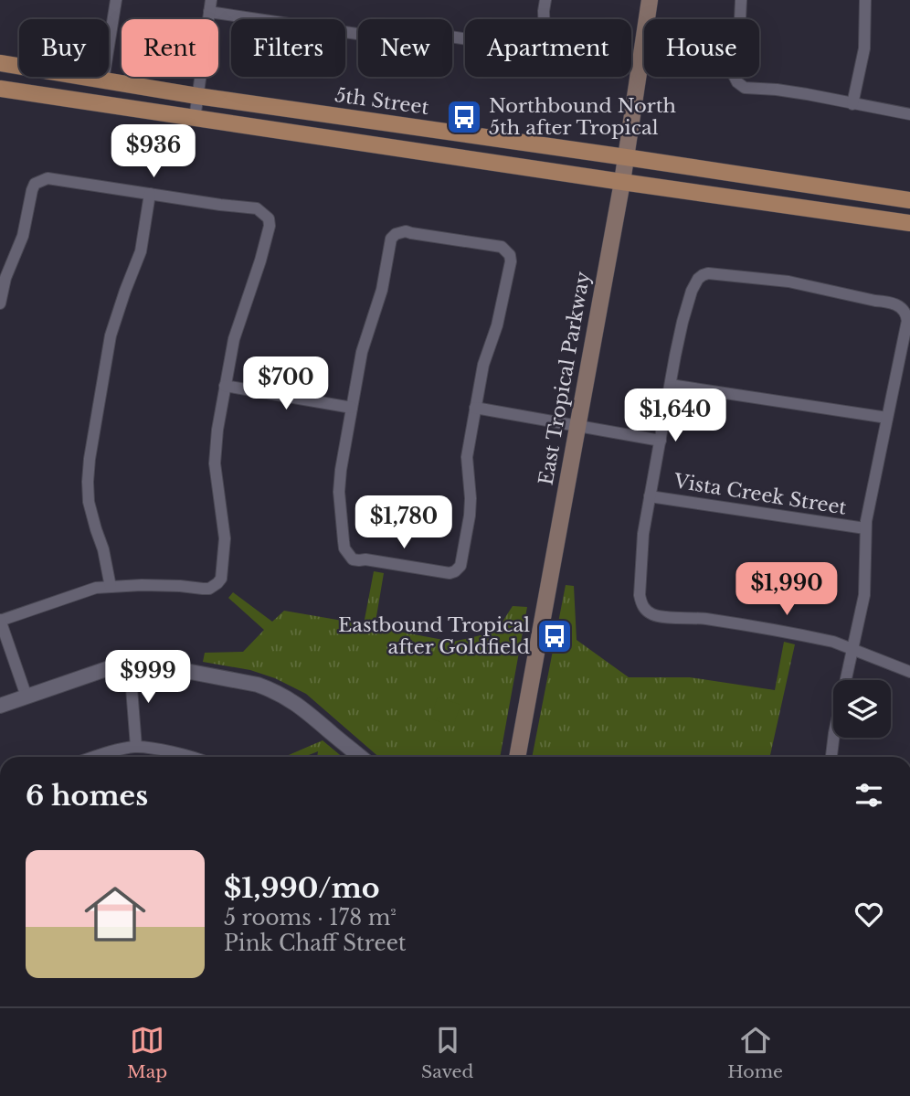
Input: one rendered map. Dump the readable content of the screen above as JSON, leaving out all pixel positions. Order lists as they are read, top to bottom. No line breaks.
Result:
{"streets":{"main road":["5th Street","East Tropical Parkway"],"street":["Vista Creek Street"]},"crossings":[["5th Street","East Tropical Parkway"]],"places":{"bus stop":["Northbound North 5th after Tropical","Eastbound Tropical after Goldfield"]},"page":{"chip":["Buy","Rent","Filters","New","Apartment","House"],"price":["$936","$700","$1,640","$1,780","$1,990","$999"],"heading":"6 homes","list":[{"name":"$1,990/mo","note":"5 rooms · 178 m² · Pink Chaff Street"}],"tabs":["Map","Saved","Home"]}}
